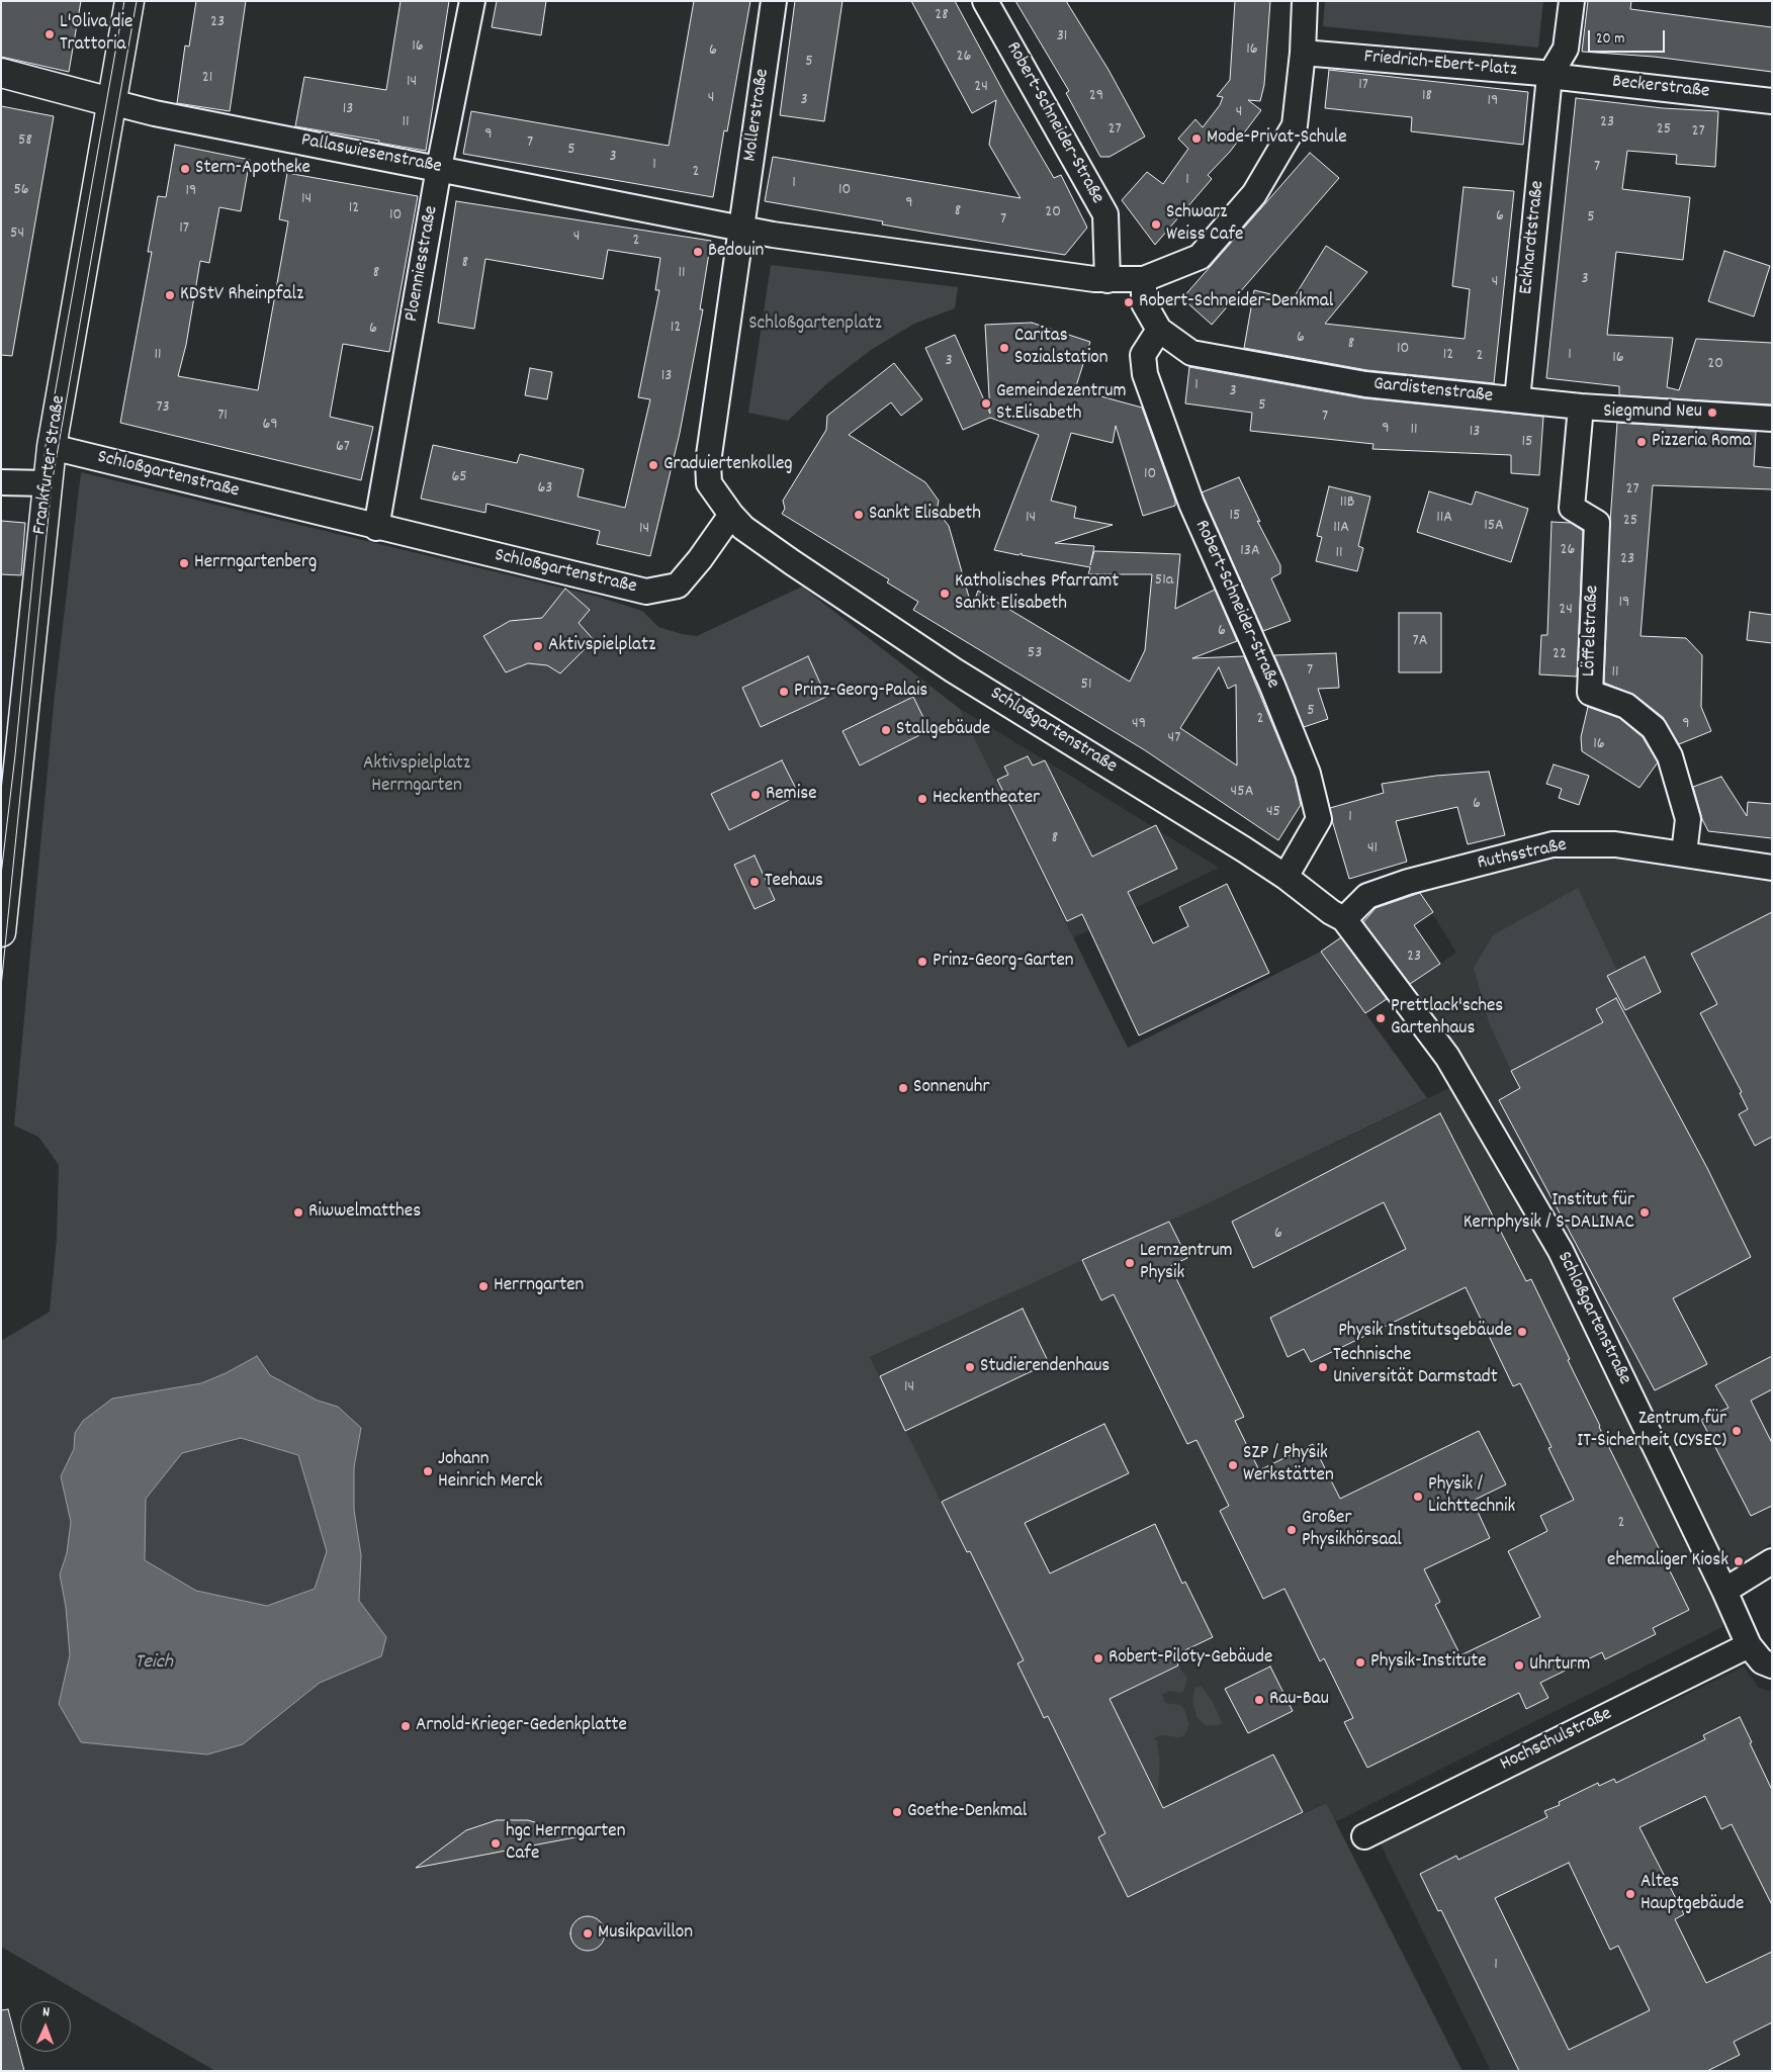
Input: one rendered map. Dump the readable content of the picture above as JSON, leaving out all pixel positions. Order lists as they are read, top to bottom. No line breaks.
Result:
{"streets":{"main road":["Pallaswiesenstraße","Frankfurter Straße"],"street":["Friedrich-Ebert-Platz","Beckerstraße","Mollerstraße","Robert-Schneider-Straße","Eckhardtstraße","Ploenniesstraße","Gardistenstraße","Schloßgartenstraße","Löffelstraße","Ruthsstraße","Hochschulstraße"]},"crossings":[["Friedrich-Ebert-Platz","Beckerstraße"],["Friedrich-Ebert-Platz","Eckhardtstraße"],["Beckerstraße","Eckhardtstraße"],["Mollerstraße","Pallaswiesenstraße"],["Robert-Schneider-Straße","Gardistenstraße"],["Robert-Schneider-Straße","Schloßgartenstraße"],["Pallaswiesenstraße","Ploenniesstraße"],["Pallaswiesenstraße","Frankfurter Straße"],["Eckhardtstraße","Gardistenstraße"],["Ploenniesstraße","Schloßgartenstraße"],["Gardistenstraße","Löffelstraße"],["Frankfurter Straße","Schloßgartenstraße"],["Schloßgartenstraße","Ruthsstraße"],["Schloßgartenstraße","Hochschulstraße"],["Löffelstraße","Ruthsstraße"]],"water":["Teich"],"parks":["Schloßgartenplatz","Aktivspielplatz Herrngarten"],"places":["L'Oliva die Trattoria","Mode-Privat-Schule","Stern-Apotheke","Schwarz Weiss Cafe","Bedouin","KDStV Rheinpfalz","Robert-Schneider-Denkmal","Caritas Sozialstation","Gemeindezentrum St.Elisabeth","Siegmund Neu","Pizzeria Roma","Graduiertenkolleg","Sankt Elisabeth","Herrngartenberg","Katholisches Pfarramt Sankt Elisabeth","Aktivspielplatz","Prinz-Georg-Palais","Stallgebäude","Remise","Heckentheater","Teehaus","Prinz-Georg-Garten","Prettlack'sches Gartenhaus","Sonnenuhr","Riwwelmatthes","Institut für Kernphysik / S-DALINAC","Lernzentrum Physik","Herrngarten","Physik Institutsgebäude","Studierendenhaus","Technische Universität Darmstadt","Zentrum für IT-Sicherheit (CYSEC)","SZP / Physik Werkstätten","Johann Heinrich Merck","Physik / Lichttechnik","Großer Physikhörsaal","ehemaliger Kiosk","Robert-Piloty-Gebäude","Physik-Institute","Uhrturm","Rau-Bau","Arnold-Krieger-Gedenkplatte","Goethe-Denkmal","hgc Herrngarten Cafe","Altes Hauptgebäude","Musikpavillon"],"house_numbers":["28","23","31","16","16","6","26","5","21","14","17","24","29","18","4","3","19","13","4","11","23","27","25","27","9","58","7","5","3","1","7","2","1","1","56","10","19","14","9","12","8","20","10","6","5","7","17","54","4","2","8","8","11","3","4","12","6","6","8","10","11","12","1","2","16","3","20","13","1","3","5","73","71","7","69","9","11","13","15","67","10","65","63","27","11B","15","14","11A","25","15A","11A","14","26","13A","11","23","51a","19","24","6","7A","53","22","7","11","51","5","2","49","9","47","16","45A","6","45","1","8","41","23","6","14","2","1"],"scale_bar":"20 m","north":"top"}
